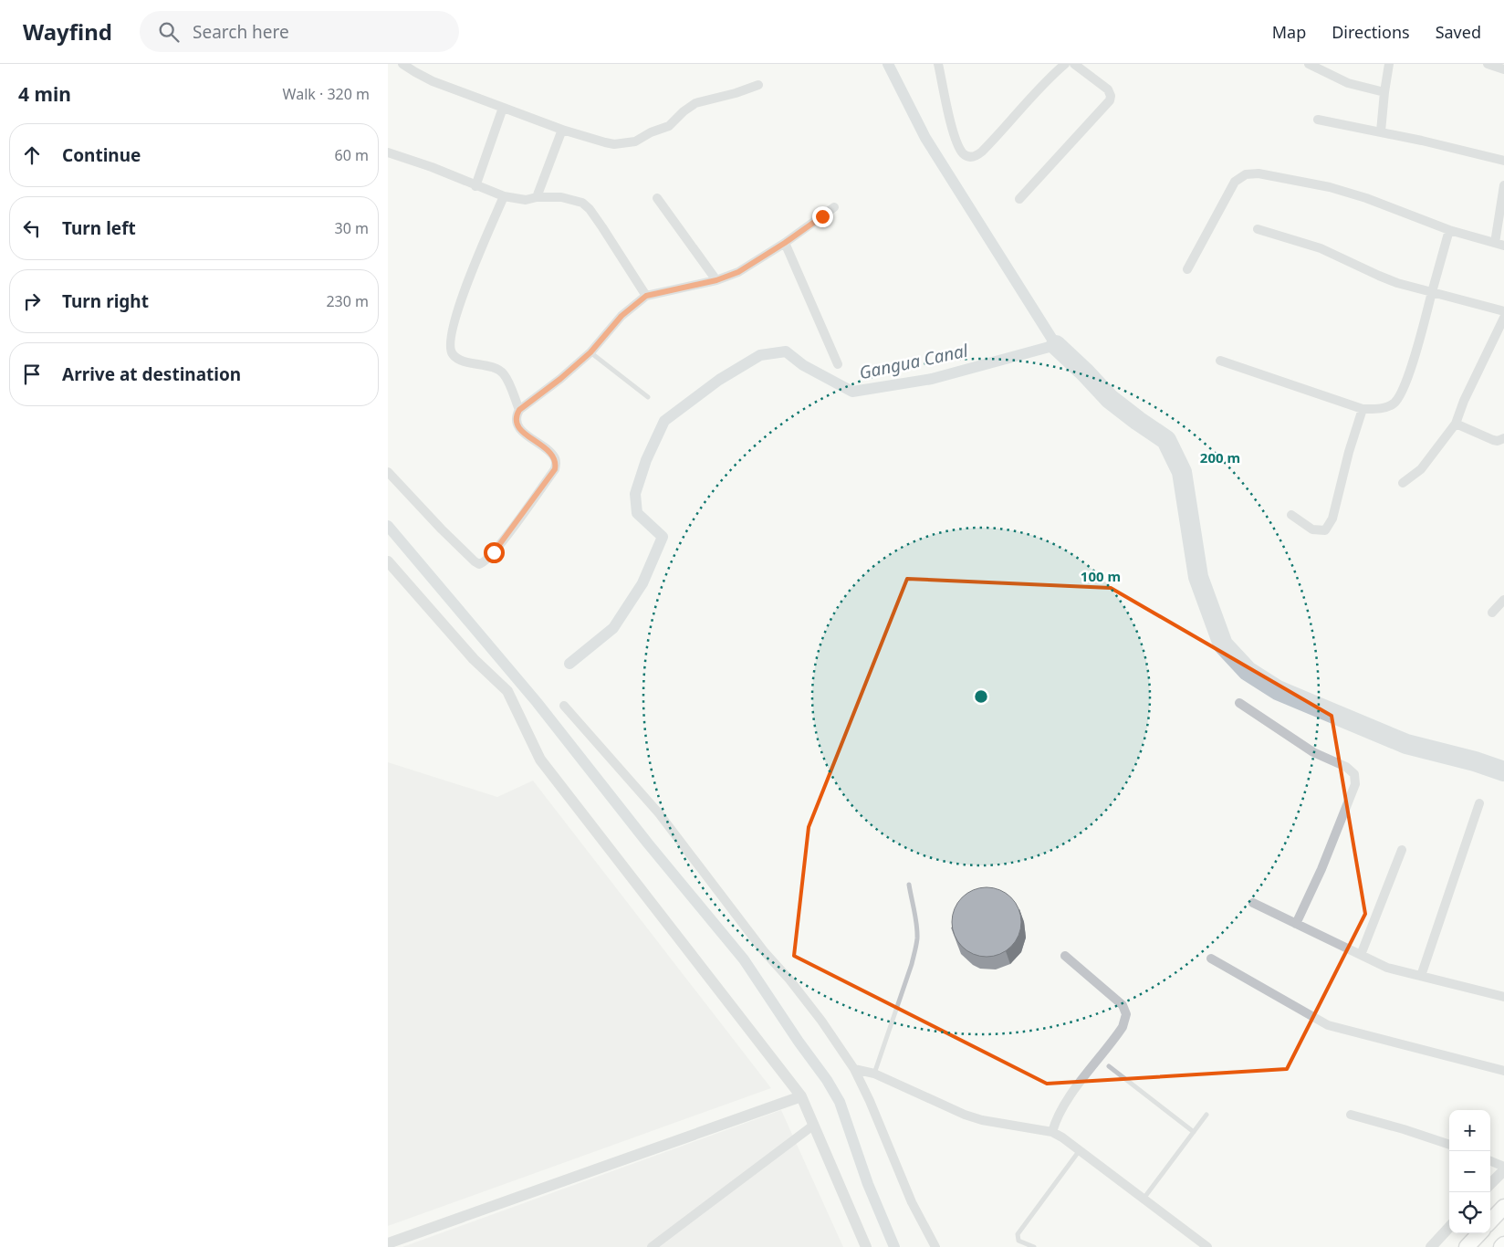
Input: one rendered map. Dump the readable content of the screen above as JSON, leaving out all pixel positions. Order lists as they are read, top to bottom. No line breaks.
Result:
{"water":["Gangua Canal"],"page":{"header":"Wayfind","search":"Search here","nav":["Map","Directions","Saved"],"heading":["4 min","Walk · 320 m"],"list":[["Continue","60 m"],["Turn left","30 m"],["Turn right","230 m"],"Arrive at destination"],"map_buttons":["+","−"]},"rings":["200 m","100 m"]}
